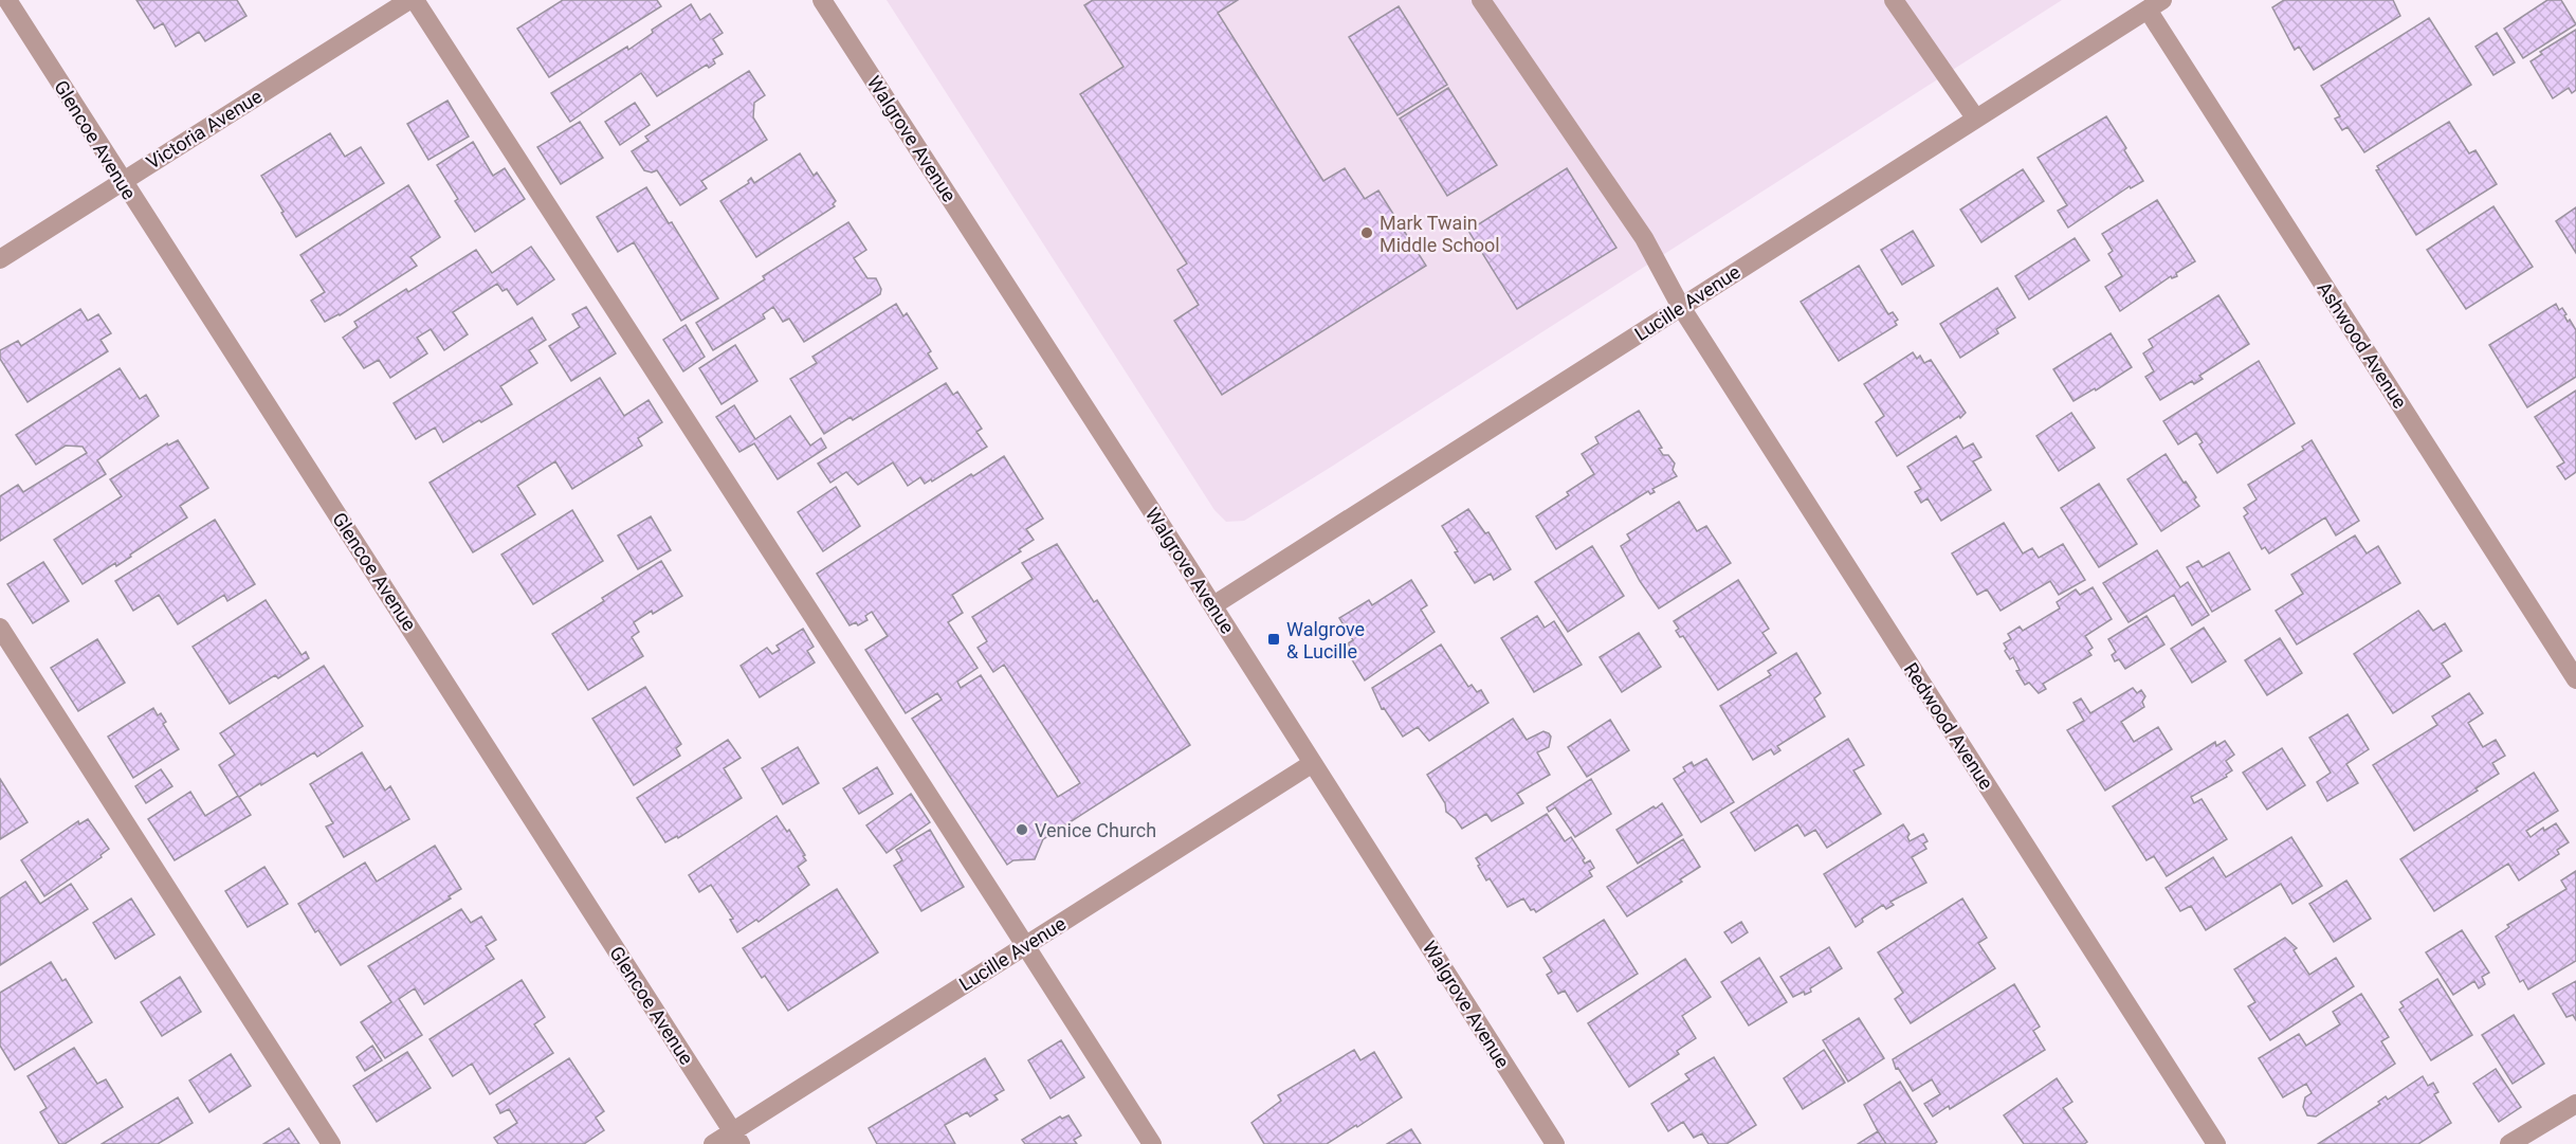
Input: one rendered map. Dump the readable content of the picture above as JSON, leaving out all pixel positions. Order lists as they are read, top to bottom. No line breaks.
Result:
{"streets":{"street":["Victoria Avenue","Walgrove Avenue","Glencoe Avenue","Lucille Avenue","Ashwood Avenue","Redwood Avenue"]},"crossings":[["Victoria Avenue","Glencoe Avenue"],["Walgrove Avenue","Lucille Avenue"],["Glencoe Avenue","Lucille Avenue"],["Lucille Avenue","Ashwood Avenue"],["Lucille Avenue","Redwood Avenue"]],"places":{"other":["Mark Twain Middle School","Venice Church"],"transit":["Walgrove & Lucille"]}}
